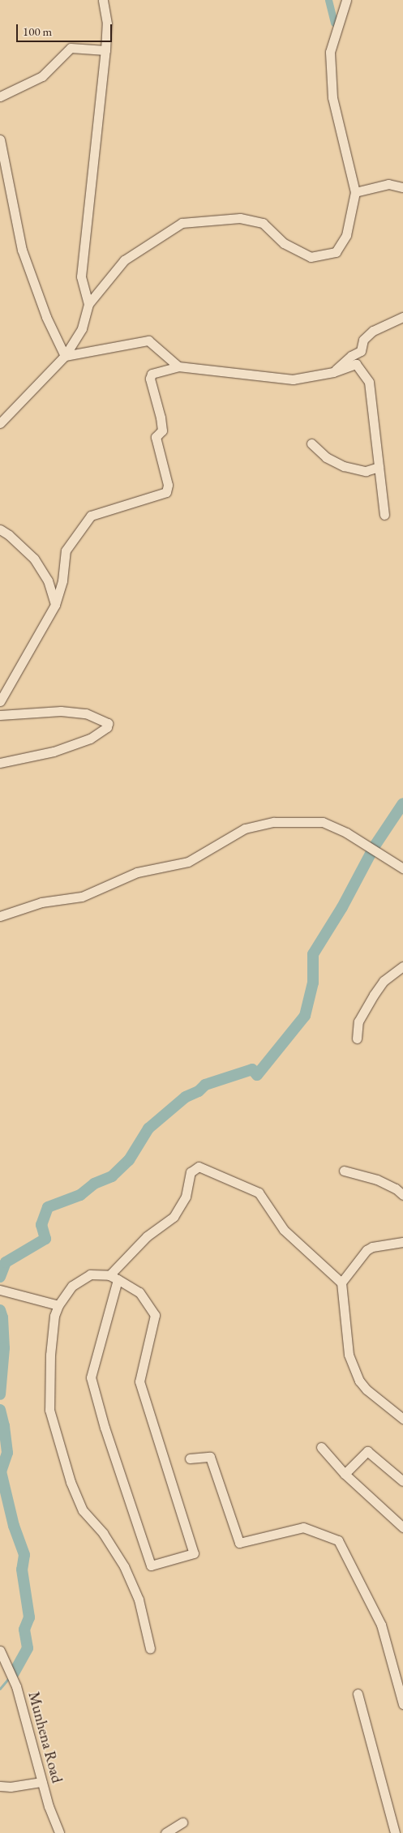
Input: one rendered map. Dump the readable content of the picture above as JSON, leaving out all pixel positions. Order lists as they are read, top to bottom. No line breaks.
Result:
{"streets":{"street":["Munhena Road"]},"scale_bar":"100 m"}
